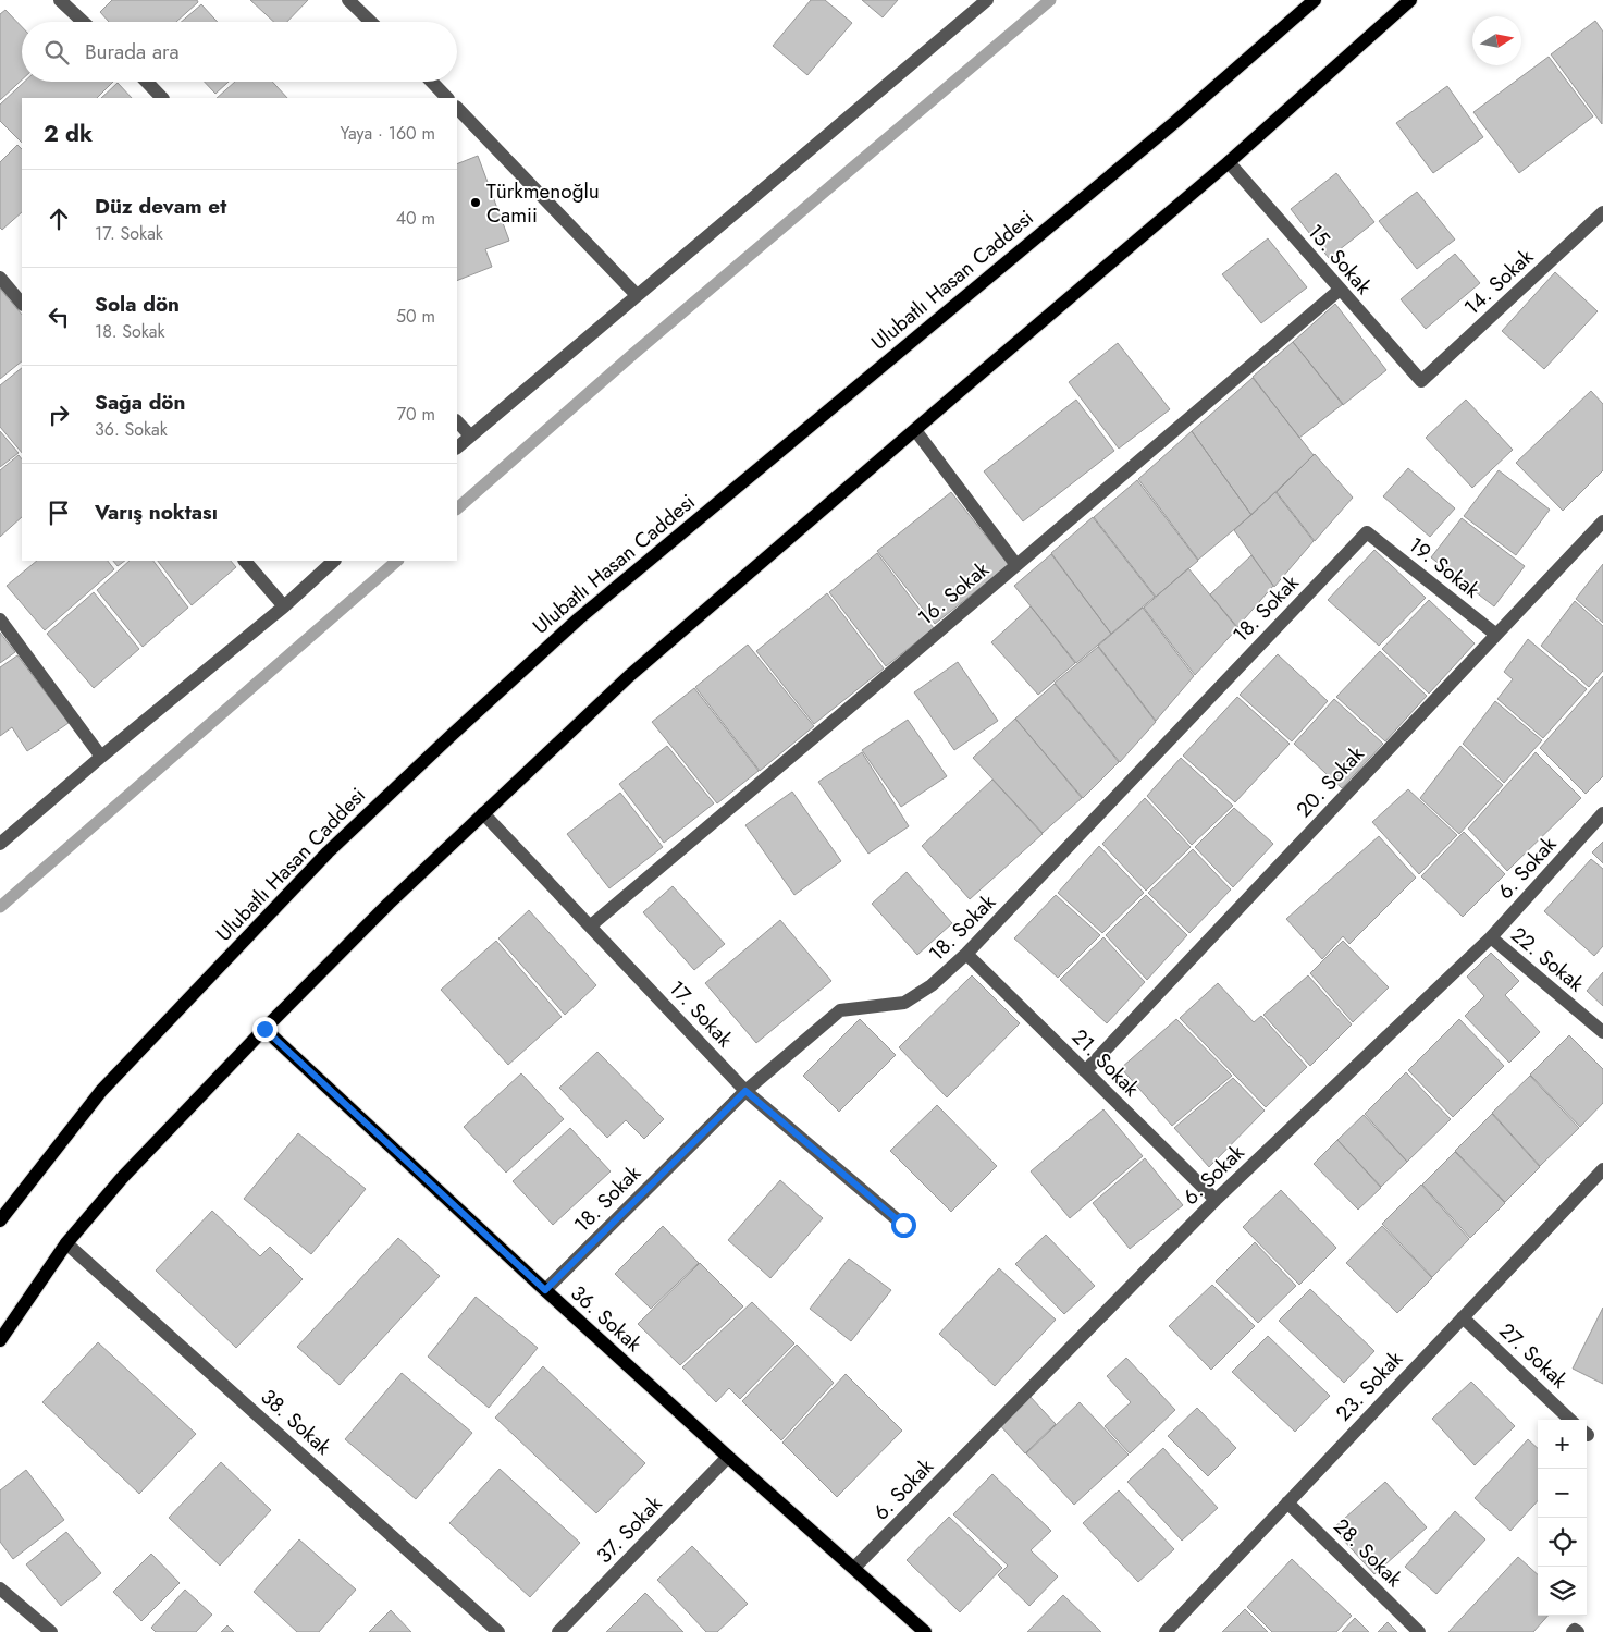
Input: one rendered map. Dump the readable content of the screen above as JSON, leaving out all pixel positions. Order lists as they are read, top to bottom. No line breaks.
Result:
{"streets":{"main road":["Ulubatlı Hasan Caddesi","36. Sokak"],"street":["15. Sokak","14. Sokak","19. Sokak","16. Sokak","18. Sokak","20. Sokak","6. Sokak","22. Sokak","17. Sokak","21. Sokak","27. Sokak","23. Sokak","38. Sokak","37. Sokak","28. Sokak"]},"crossings":[["15. Sokak","14. Sokak"],["15. Sokak","16. Sokak"],["19. Sokak","18. Sokak"],["19. Sokak","20. Sokak"],["16. Sokak","17. Sokak"],["18. Sokak","17. Sokak"],["18. Sokak","21. Sokak"],["18. Sokak","36. Sokak"],["20. Sokak","21. Sokak"],["6. Sokak","22. Sokak"],["6. Sokak","21. Sokak"],["6. Sokak","36. Sokak"],["36. Sokak","37. Sokak"],["27. Sokak","23. Sokak"],["23. Sokak","28. Sokak"]],"places":["Türkmenoğlu Camii"],"north":"right","page":{"search":"Burada ara","heading":["2 dk","Yaya · 160 m"],"list":[["Düz devam et","17. Sokak","40 m"],["Sola dön","18. Sokak","50 m"],["Sağa dön","36. Sokak","70 m"],"Varış noktası"],"map_buttons":["+","−"]}}
